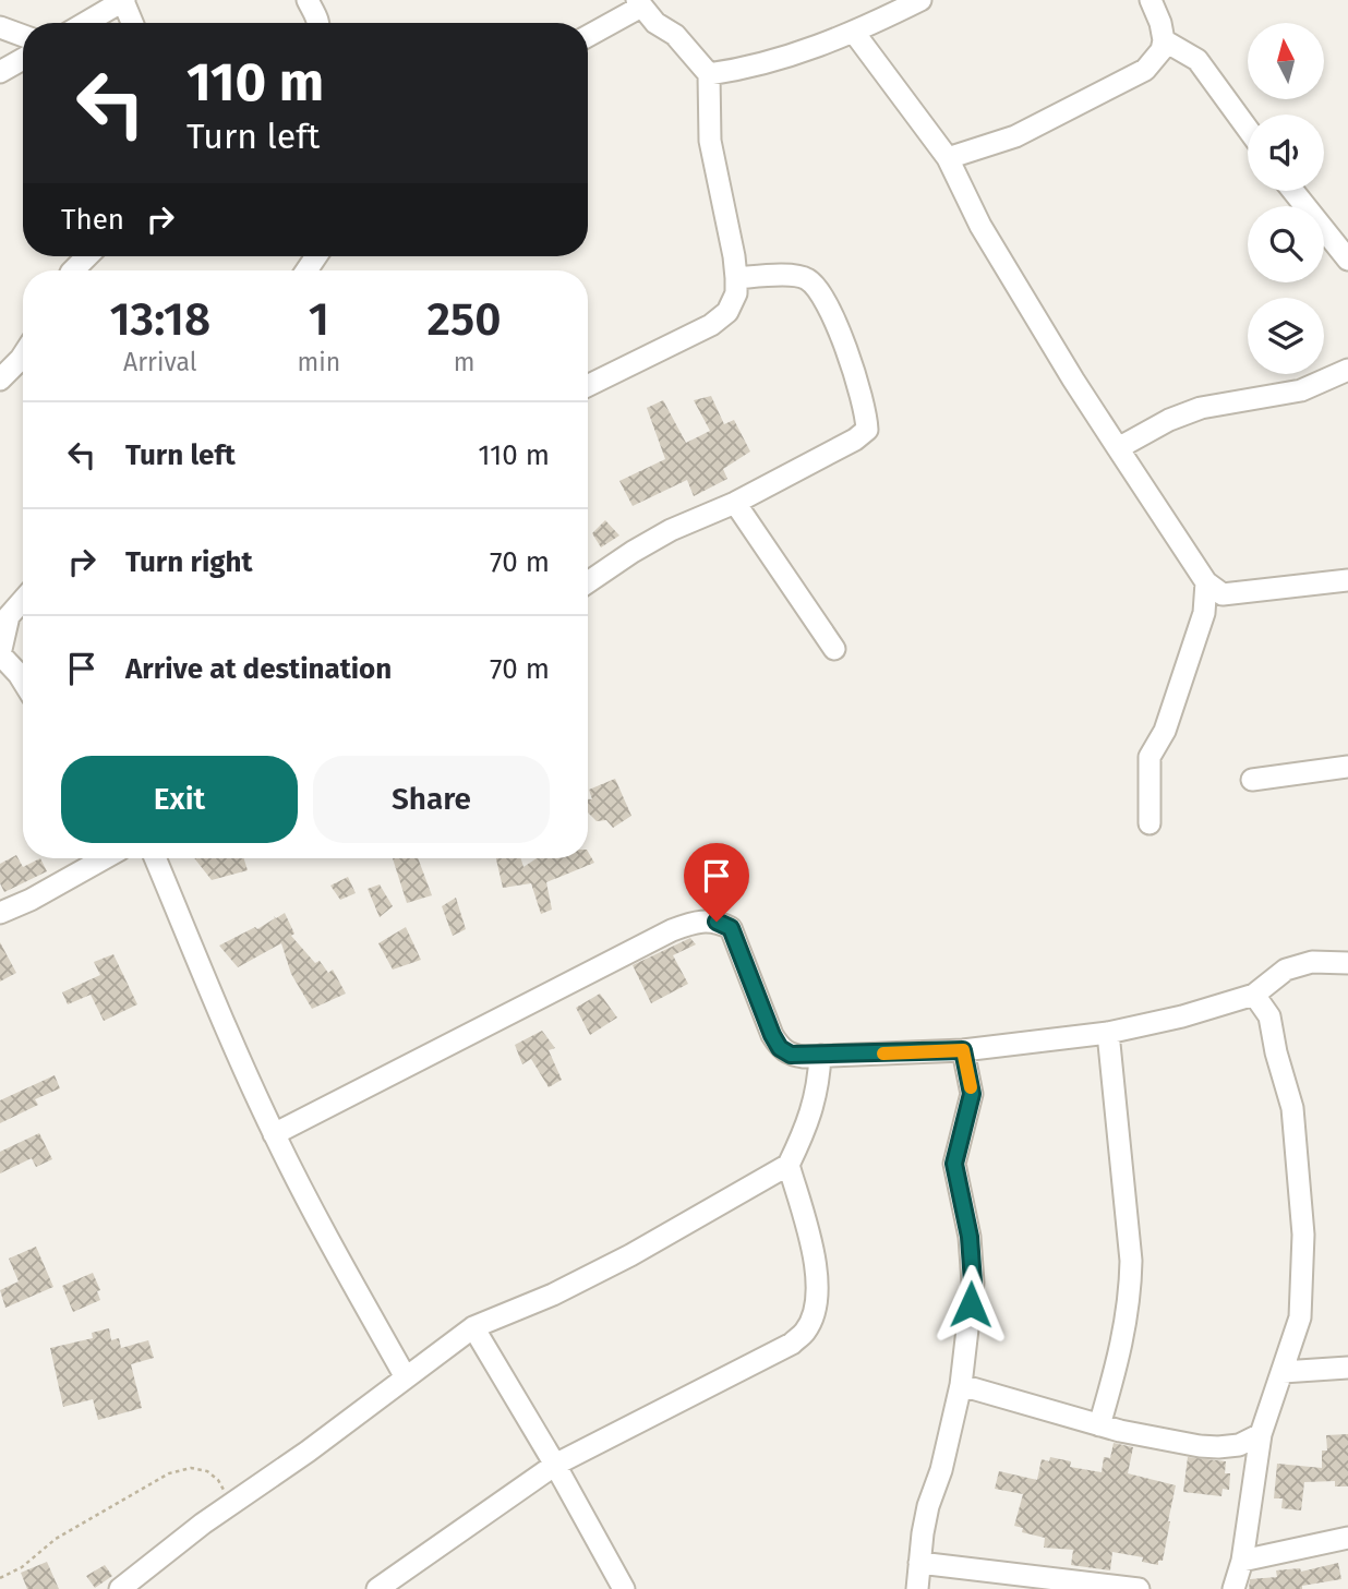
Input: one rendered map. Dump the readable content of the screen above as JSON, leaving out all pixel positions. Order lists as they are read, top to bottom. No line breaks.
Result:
{"north":"top","page":{"turn":["110 m","Turn left"],"then":"Then","eta":["13:18","Arrival","1","min","250","m"],"list":[{"name":"Turn left","value":"110 m"},{"name":"Turn right","value":"70 m"},{"name":"Arrive at destination","value":"70 m"}],"buttons":["Exit","Share"]}}
